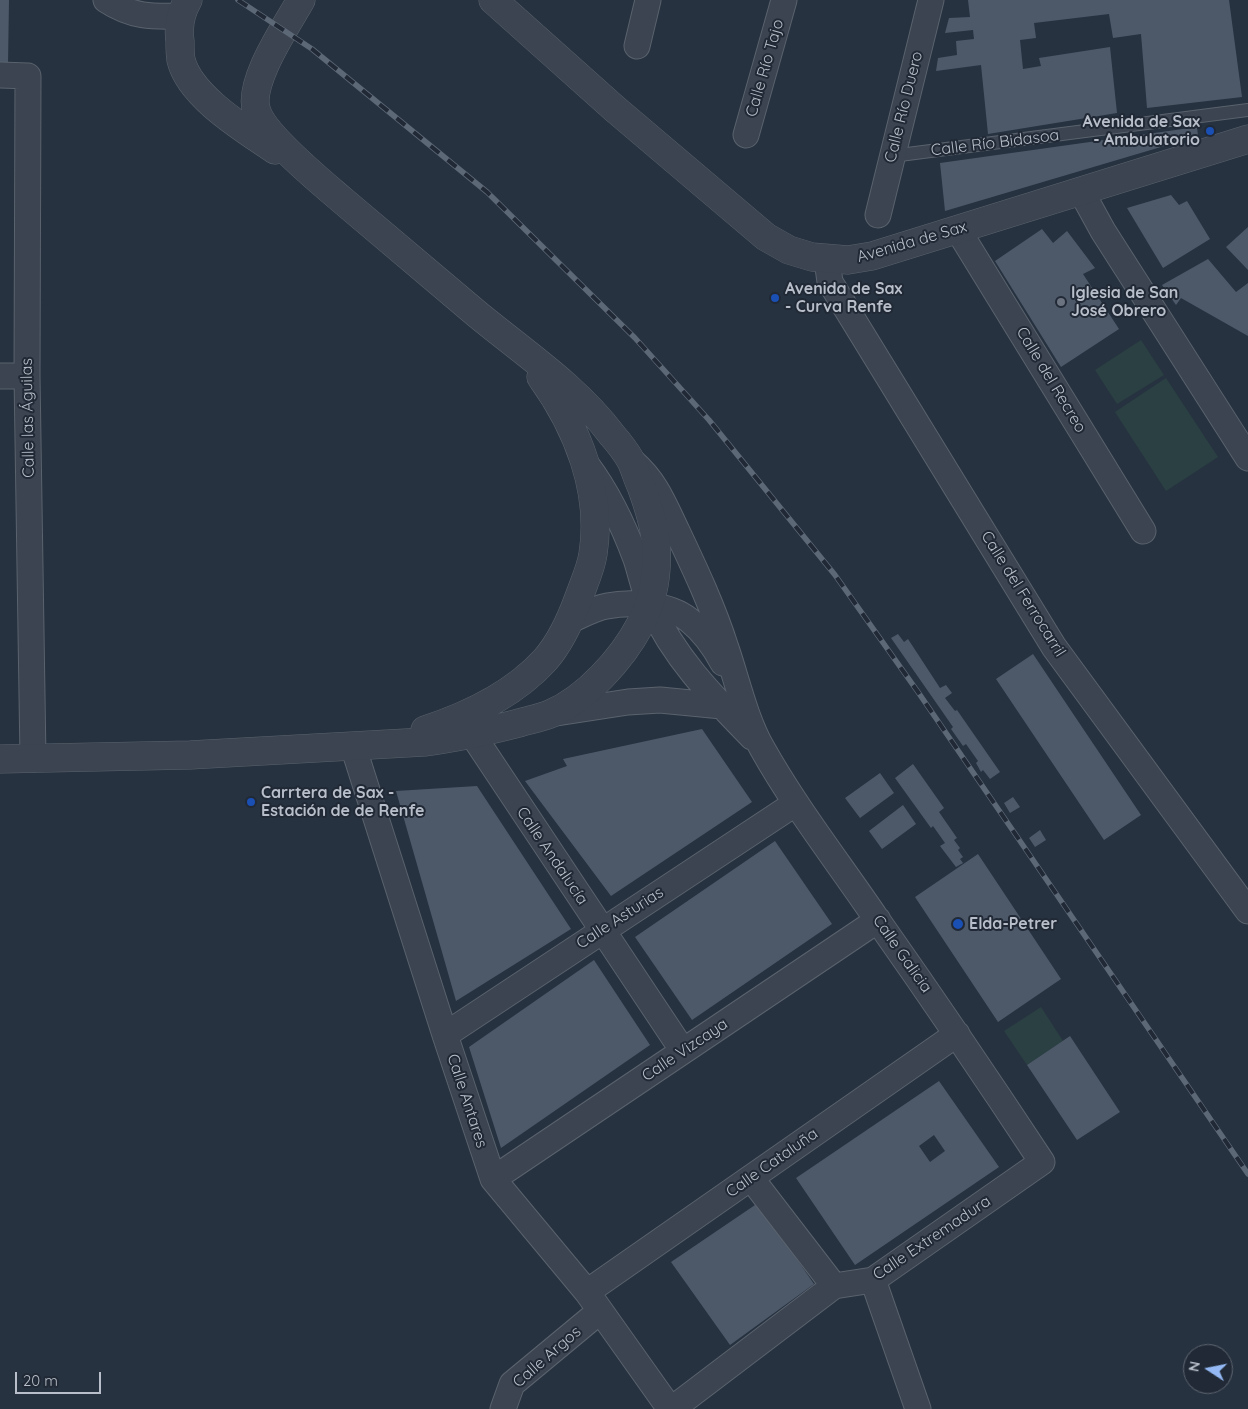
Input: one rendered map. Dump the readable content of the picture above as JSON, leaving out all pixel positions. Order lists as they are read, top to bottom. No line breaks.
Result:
{"streets":{"street":["Calle Río Tajo","Calle Río Duero","Avenida de Sax","Calle del Recreo","Calle las Águilas","Calle del Ferrocarril","Calle Andalucía","Calle Asturias","Calle Galicia","Calle Vizcaya","Calle Antares","Calle Cataluña","Calle Extremadura","Calle Argos"],"lane":["Calle Río Bidasoa"]},"crossings":[["Calle Río Duero","Calle Río Bidasoa"],["Avenida de Sax","Calle del Recreo"],["Avenida de Sax","Calle del Ferrocarril"],["Calle Andalucía","Calle Asturias"],["Calle Andalucía","Calle Vizcaya"],["Calle Asturias","Calle Galicia"],["Calle Asturias","Calle Antares"],["Calle Galicia","Calle Vizcaya"],["Calle Galicia","Calle Cataluña"],["Calle Galicia","Calle Extremadura"],["Calle Vizcaya","Calle Antares"],["Calle Antares","Calle Cataluña"],["Calle Antares","Calle Extremadura"],["Calle Antares","Calle Argos"],["Calle Cataluña","Calle Argos"]],"places":["Avenida de Sax - Ambulatorio","Avenida de Sax - Curva Renfe","Iglesia de San José Obrero","Carrtera de Sax - Estación de de Renfe","Elda-Petrer"],"scale_bar":"20 m","north":"left"}
